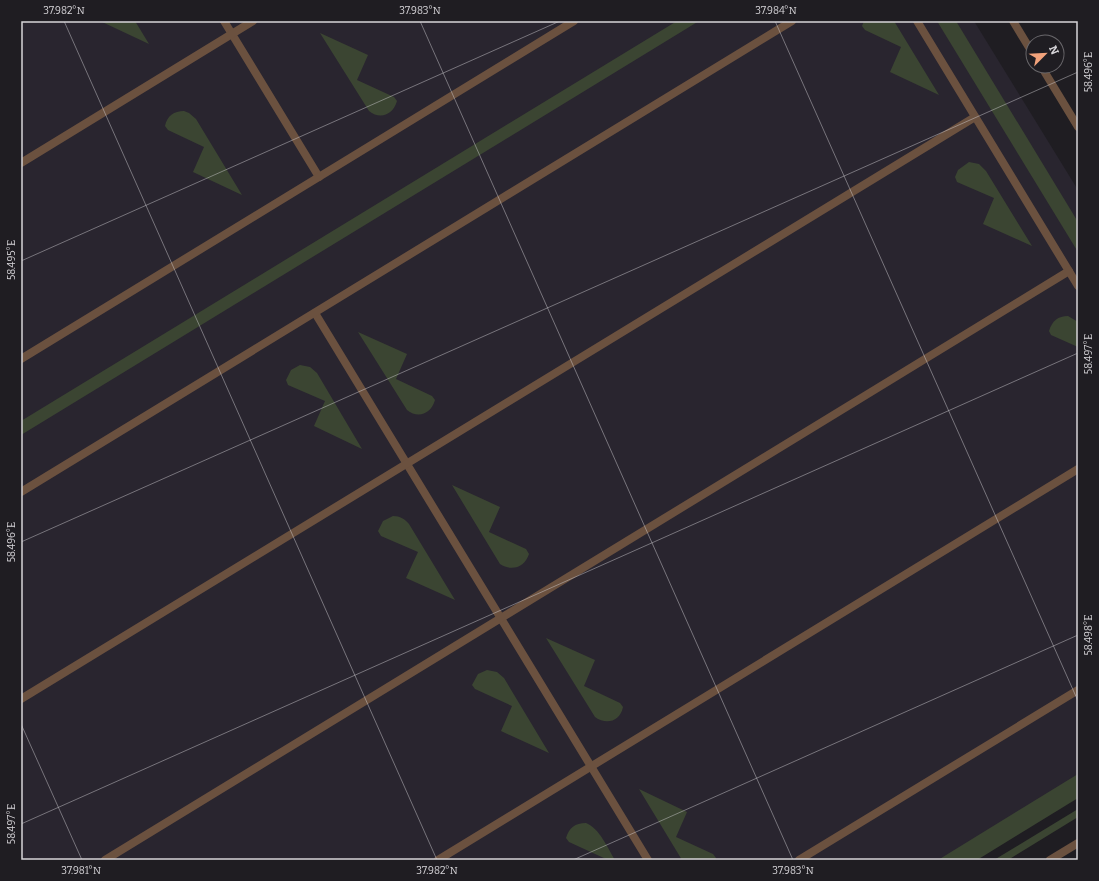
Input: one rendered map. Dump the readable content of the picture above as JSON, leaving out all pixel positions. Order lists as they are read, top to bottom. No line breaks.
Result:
{"north":"top right","coordinates":["37.982°N","37.983°N","37.984°N","58.496°E","58.495°E","58.497°E","58.498°E","37.981°N"]}
